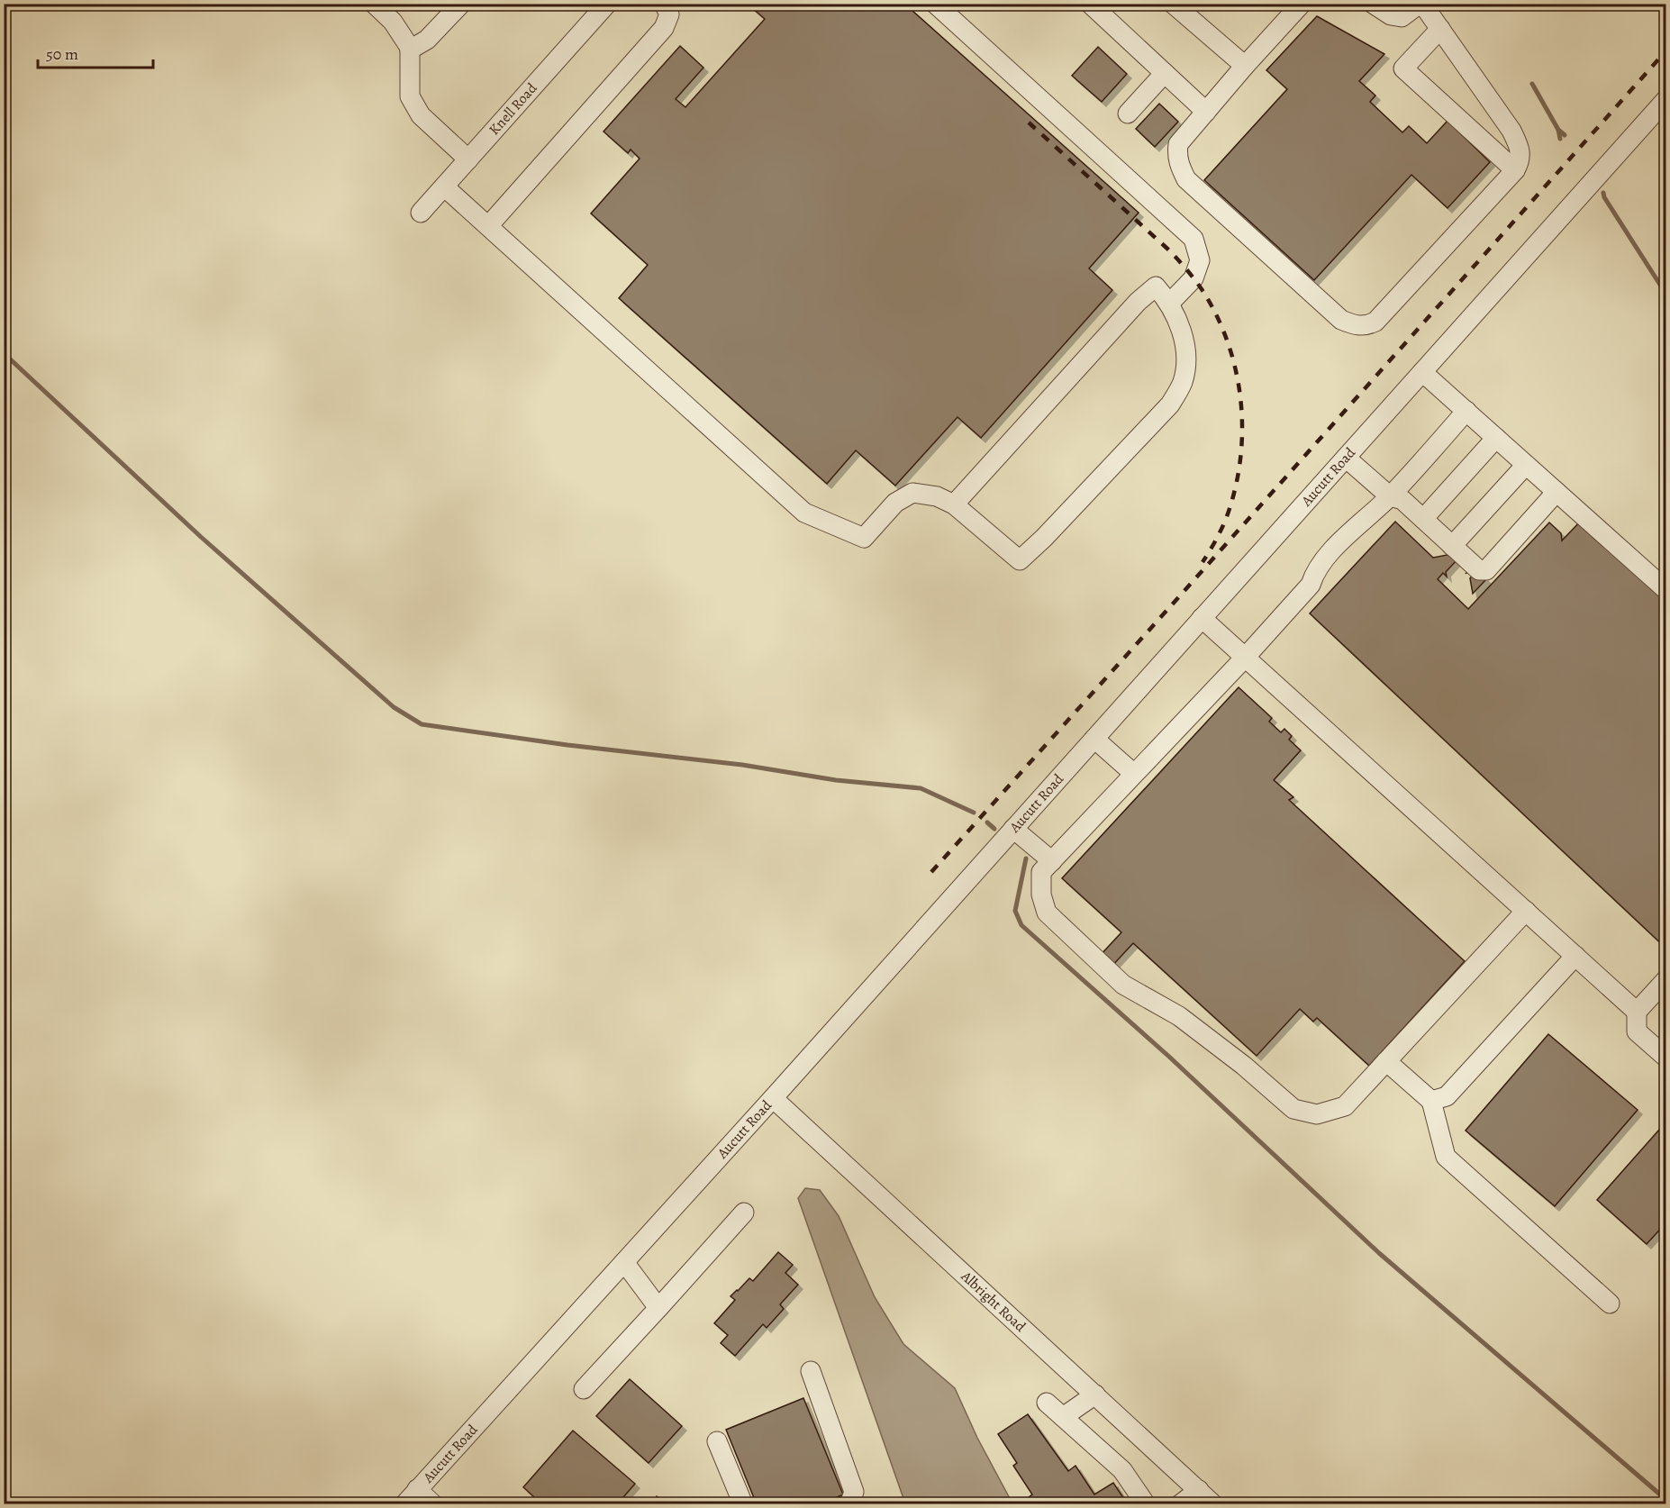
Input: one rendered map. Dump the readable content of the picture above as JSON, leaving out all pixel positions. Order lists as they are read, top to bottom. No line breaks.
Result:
{"streets":{"street":["Knell Road","Aucutt Road","Albright Road"]},"crossings":[["Aucutt Road","Albright Road"]],"scale_bar":"50 m"}
